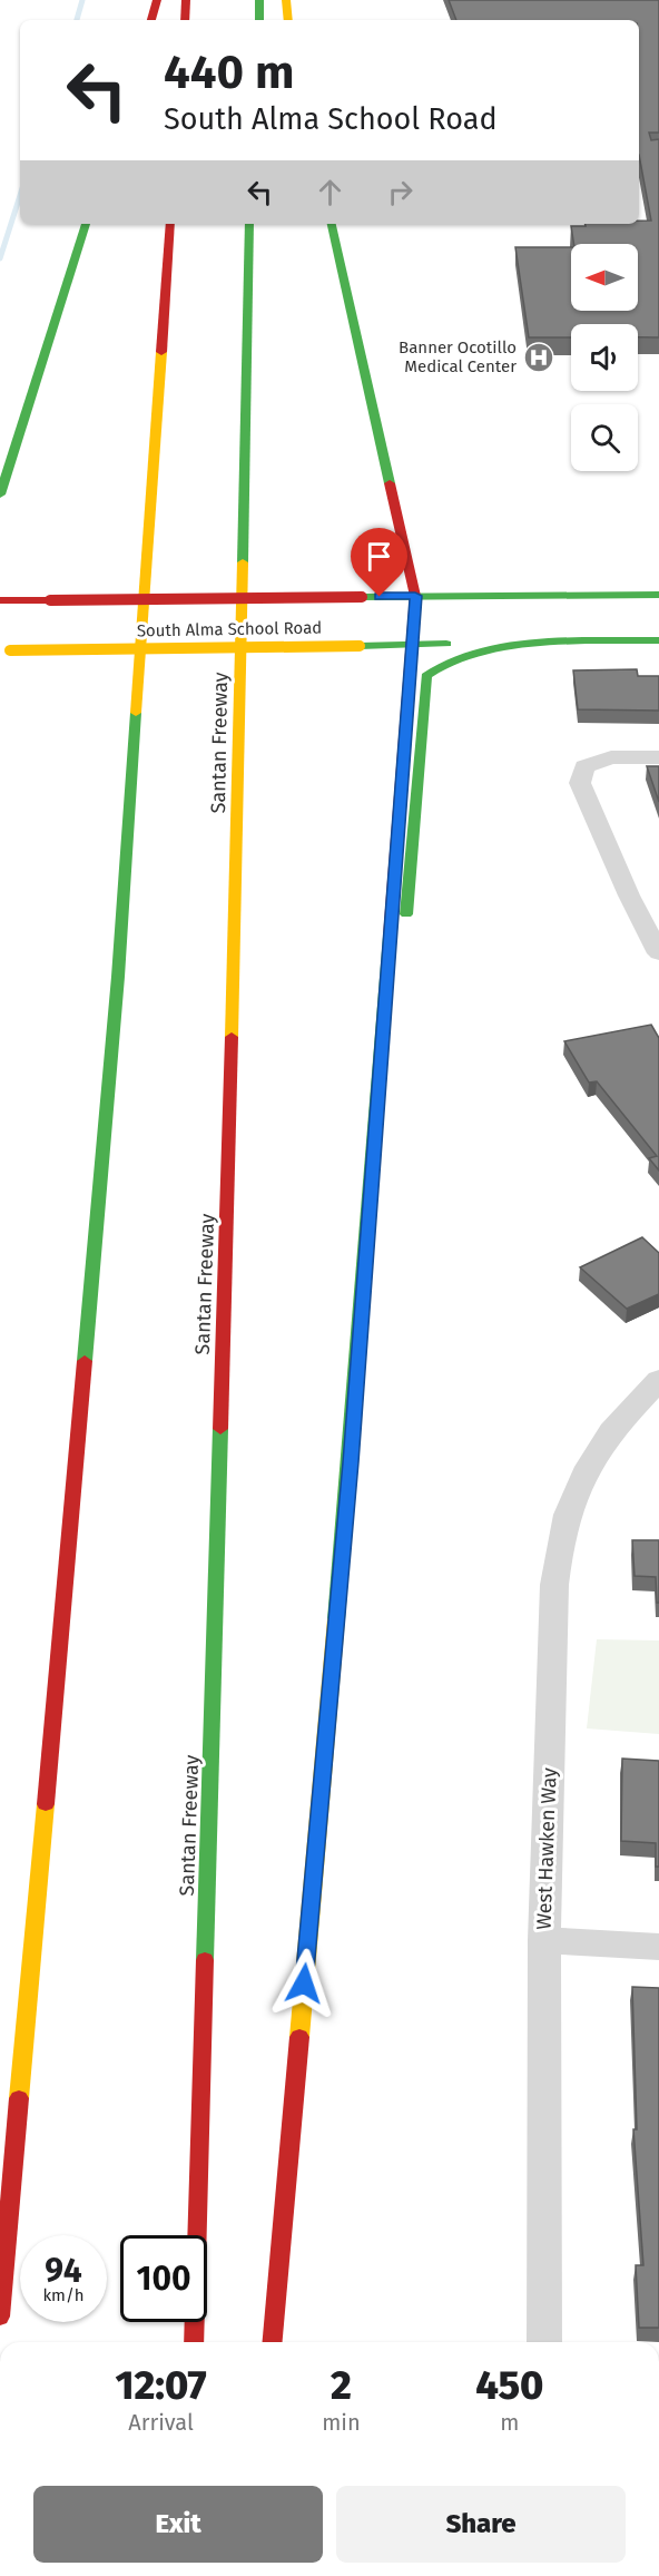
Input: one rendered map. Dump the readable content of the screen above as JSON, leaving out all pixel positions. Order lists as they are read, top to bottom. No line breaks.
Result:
{"streets":{"main road":["South Alma School Road","Santan Freeway"],"street":["West Hawken Way"]},"places":{"hospital":["Banner Ocotillo Medical Center"]},"north":"left","page":{"turn":["440 m","South Alma School Road"],"speed":"94 km/h","limit":"100","eta":["12:07","Arrival","2","min","450","m"],"buttons":["Exit","Share"]}}
